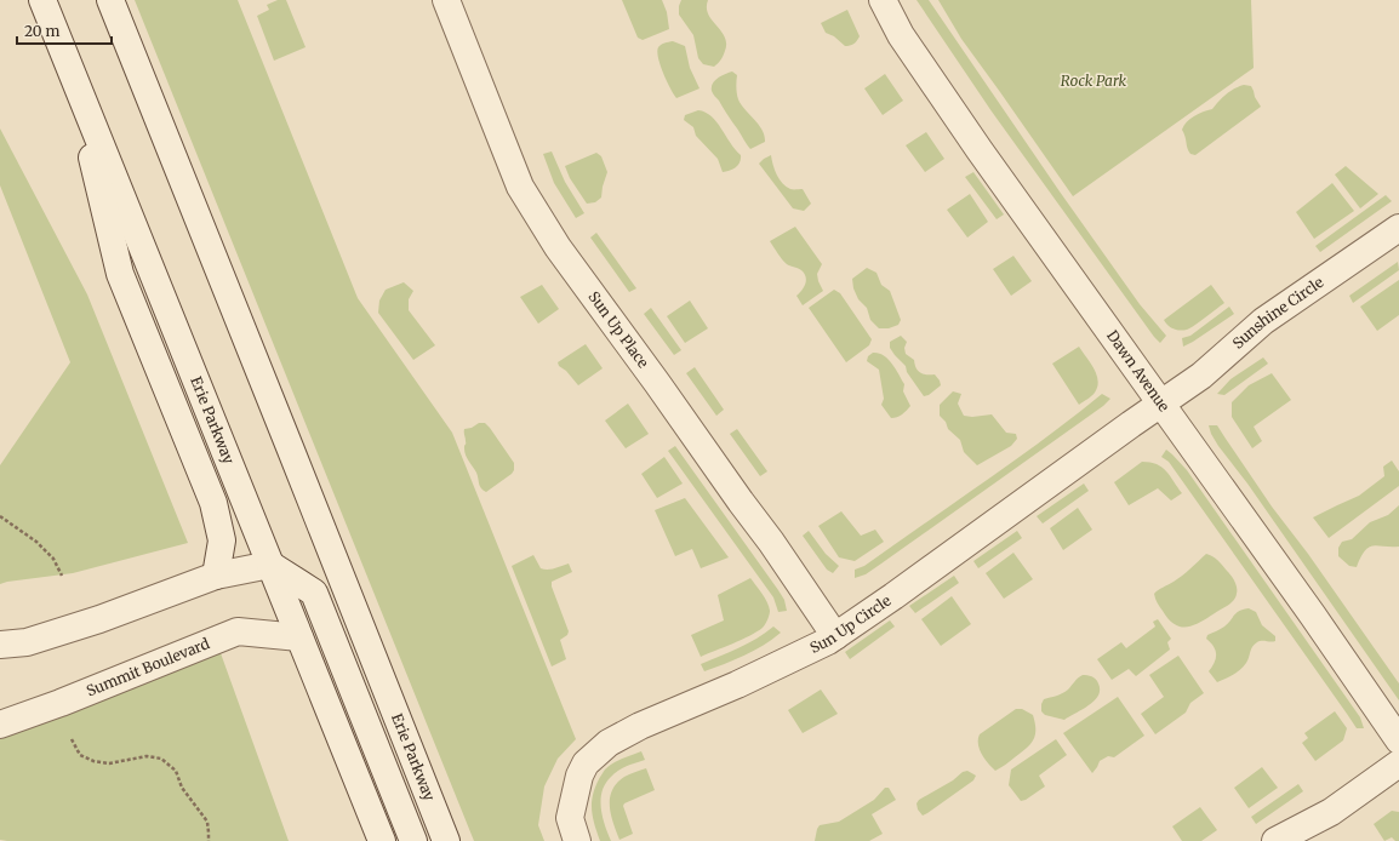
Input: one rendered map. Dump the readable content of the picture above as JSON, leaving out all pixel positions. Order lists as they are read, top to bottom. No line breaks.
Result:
{"streets":{"street":["Sunshine Circle","Sun Up Place","Dawn Avenue","Erie Parkway","Sun Up Circle","Summit Boulevard"]},"crossings":[["Sunshine Circle","Dawn Avenue"],["Sunshine Circle","Sun Up Circle"],["Sun Up Place","Sun Up Circle"],["Dawn Avenue","Sun Up Circle"],["Erie Parkway","Summit Boulevard"]],"parks":["Rock Park"],"scale_bar":"20 m"}
